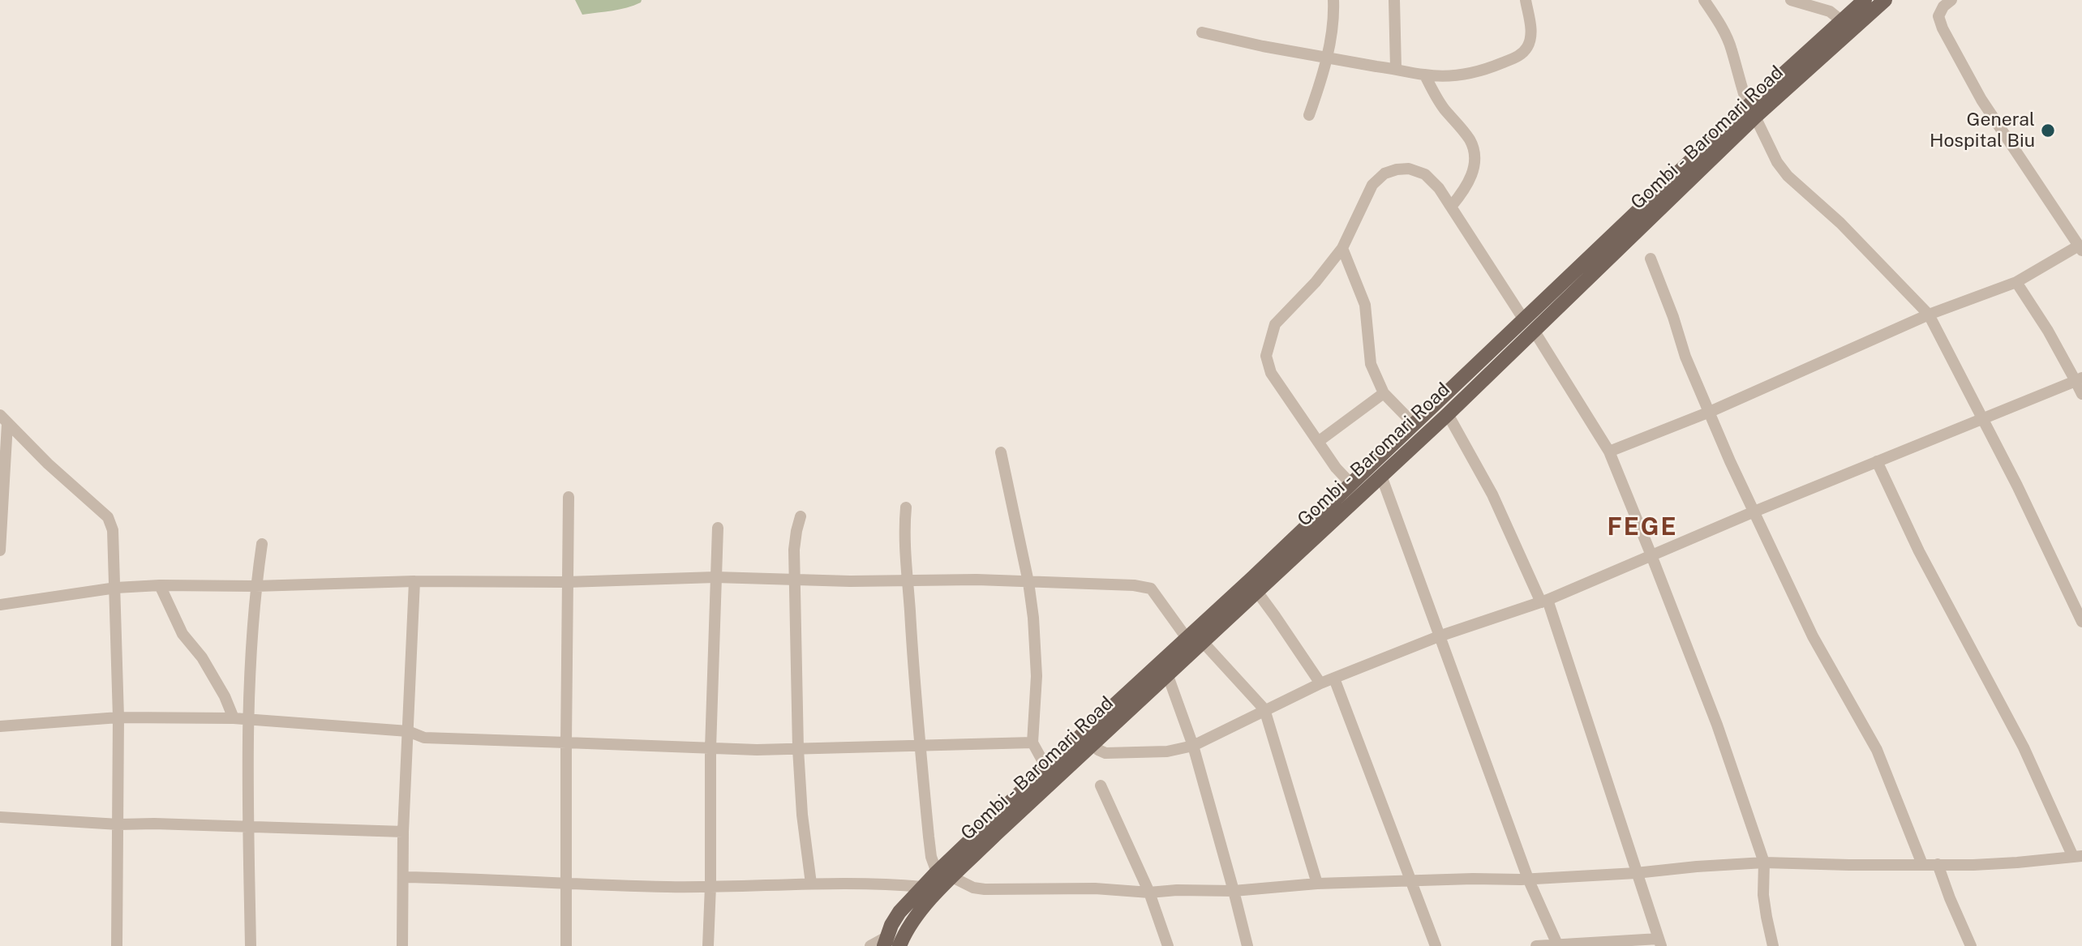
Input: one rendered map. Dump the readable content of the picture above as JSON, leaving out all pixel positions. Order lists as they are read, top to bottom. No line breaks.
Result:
{"streets":{"main road":["Gombi - Baromari Road"]},"districts":["FEGE"],"places":["General Hospital Biu"]}
